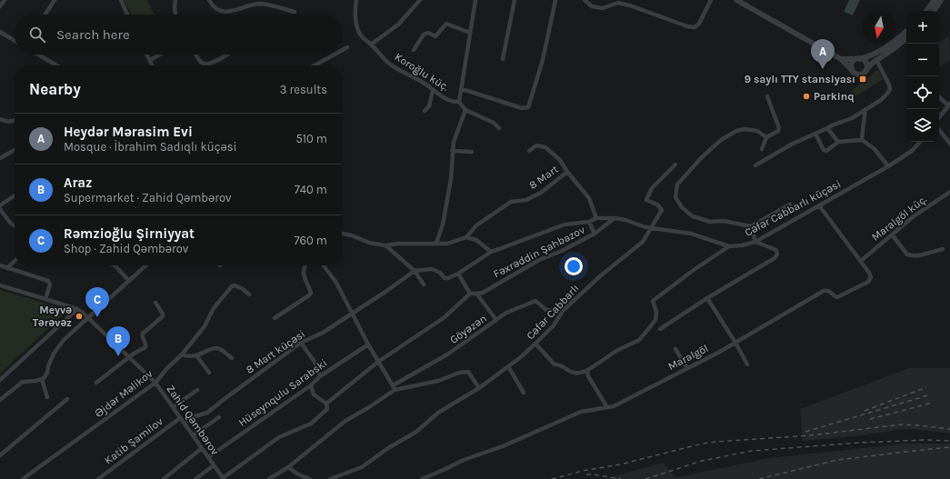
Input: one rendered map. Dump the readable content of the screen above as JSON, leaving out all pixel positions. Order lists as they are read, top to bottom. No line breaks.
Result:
{"streets":{"street":["Koroğlu küç.","8 Mart","Cəfər Cabbarlı küçəsi","Maralgöl küç.","Fəxrəddin Şahbazov","Cəfər Cabbarlı","Göyəzən","8 Mart küçəsi","Maralgöl","Hüseynqulu Sarabski","Əjdər Məlikov","Zahid Qəmbərov","Katib Şamilov"]},"crossings":[["8 Mart","Cəfər Cabbarlı küçəsi"],["Cəfər Cabbarlı küçəsi","Fəxrəddin Şahbazov"],["Cəfər Cabbarlı küçəsi","Cəfər Cabbarlı"],["Cəfər Cabbarlı küçəsi","Maralgöl"],["Maralgöl küç.","Maralgöl"],["8 Mart küçəsi","Zahid Qəmbərov"],["Hüseynqulu Sarabski","Zahid Qəmbərov"],["Əjdər Məlikov","Zahid Qəmbərov"],["Zahid Qəmbərov","Katib Şamilov"]],"places":{"transit":["9 saylı TTY stansiyası"],"other":["Parkinq","Meyvə Tərəvəz"]},"north":"bottom","page":{"map_buttons":["+","−"],"search":"Search here","pins":["A","C","B"],"heading":["Nearby","3 results"],"list":[{"mark":"A","name":"Heydər Mərasim Evi","note":"Mosque · İbrahim Sadıqlı küçəsi","value":"510 m"},{"mark":"B","name":"Araz","note":"Supermarket · Zahid Qəmbərov","value":"740 m"},{"mark":"C","name":"Rəmzioğlu Şirniyyat","note":"Shop · Zahid Qəmbərov","value":"760 m"}]}}
